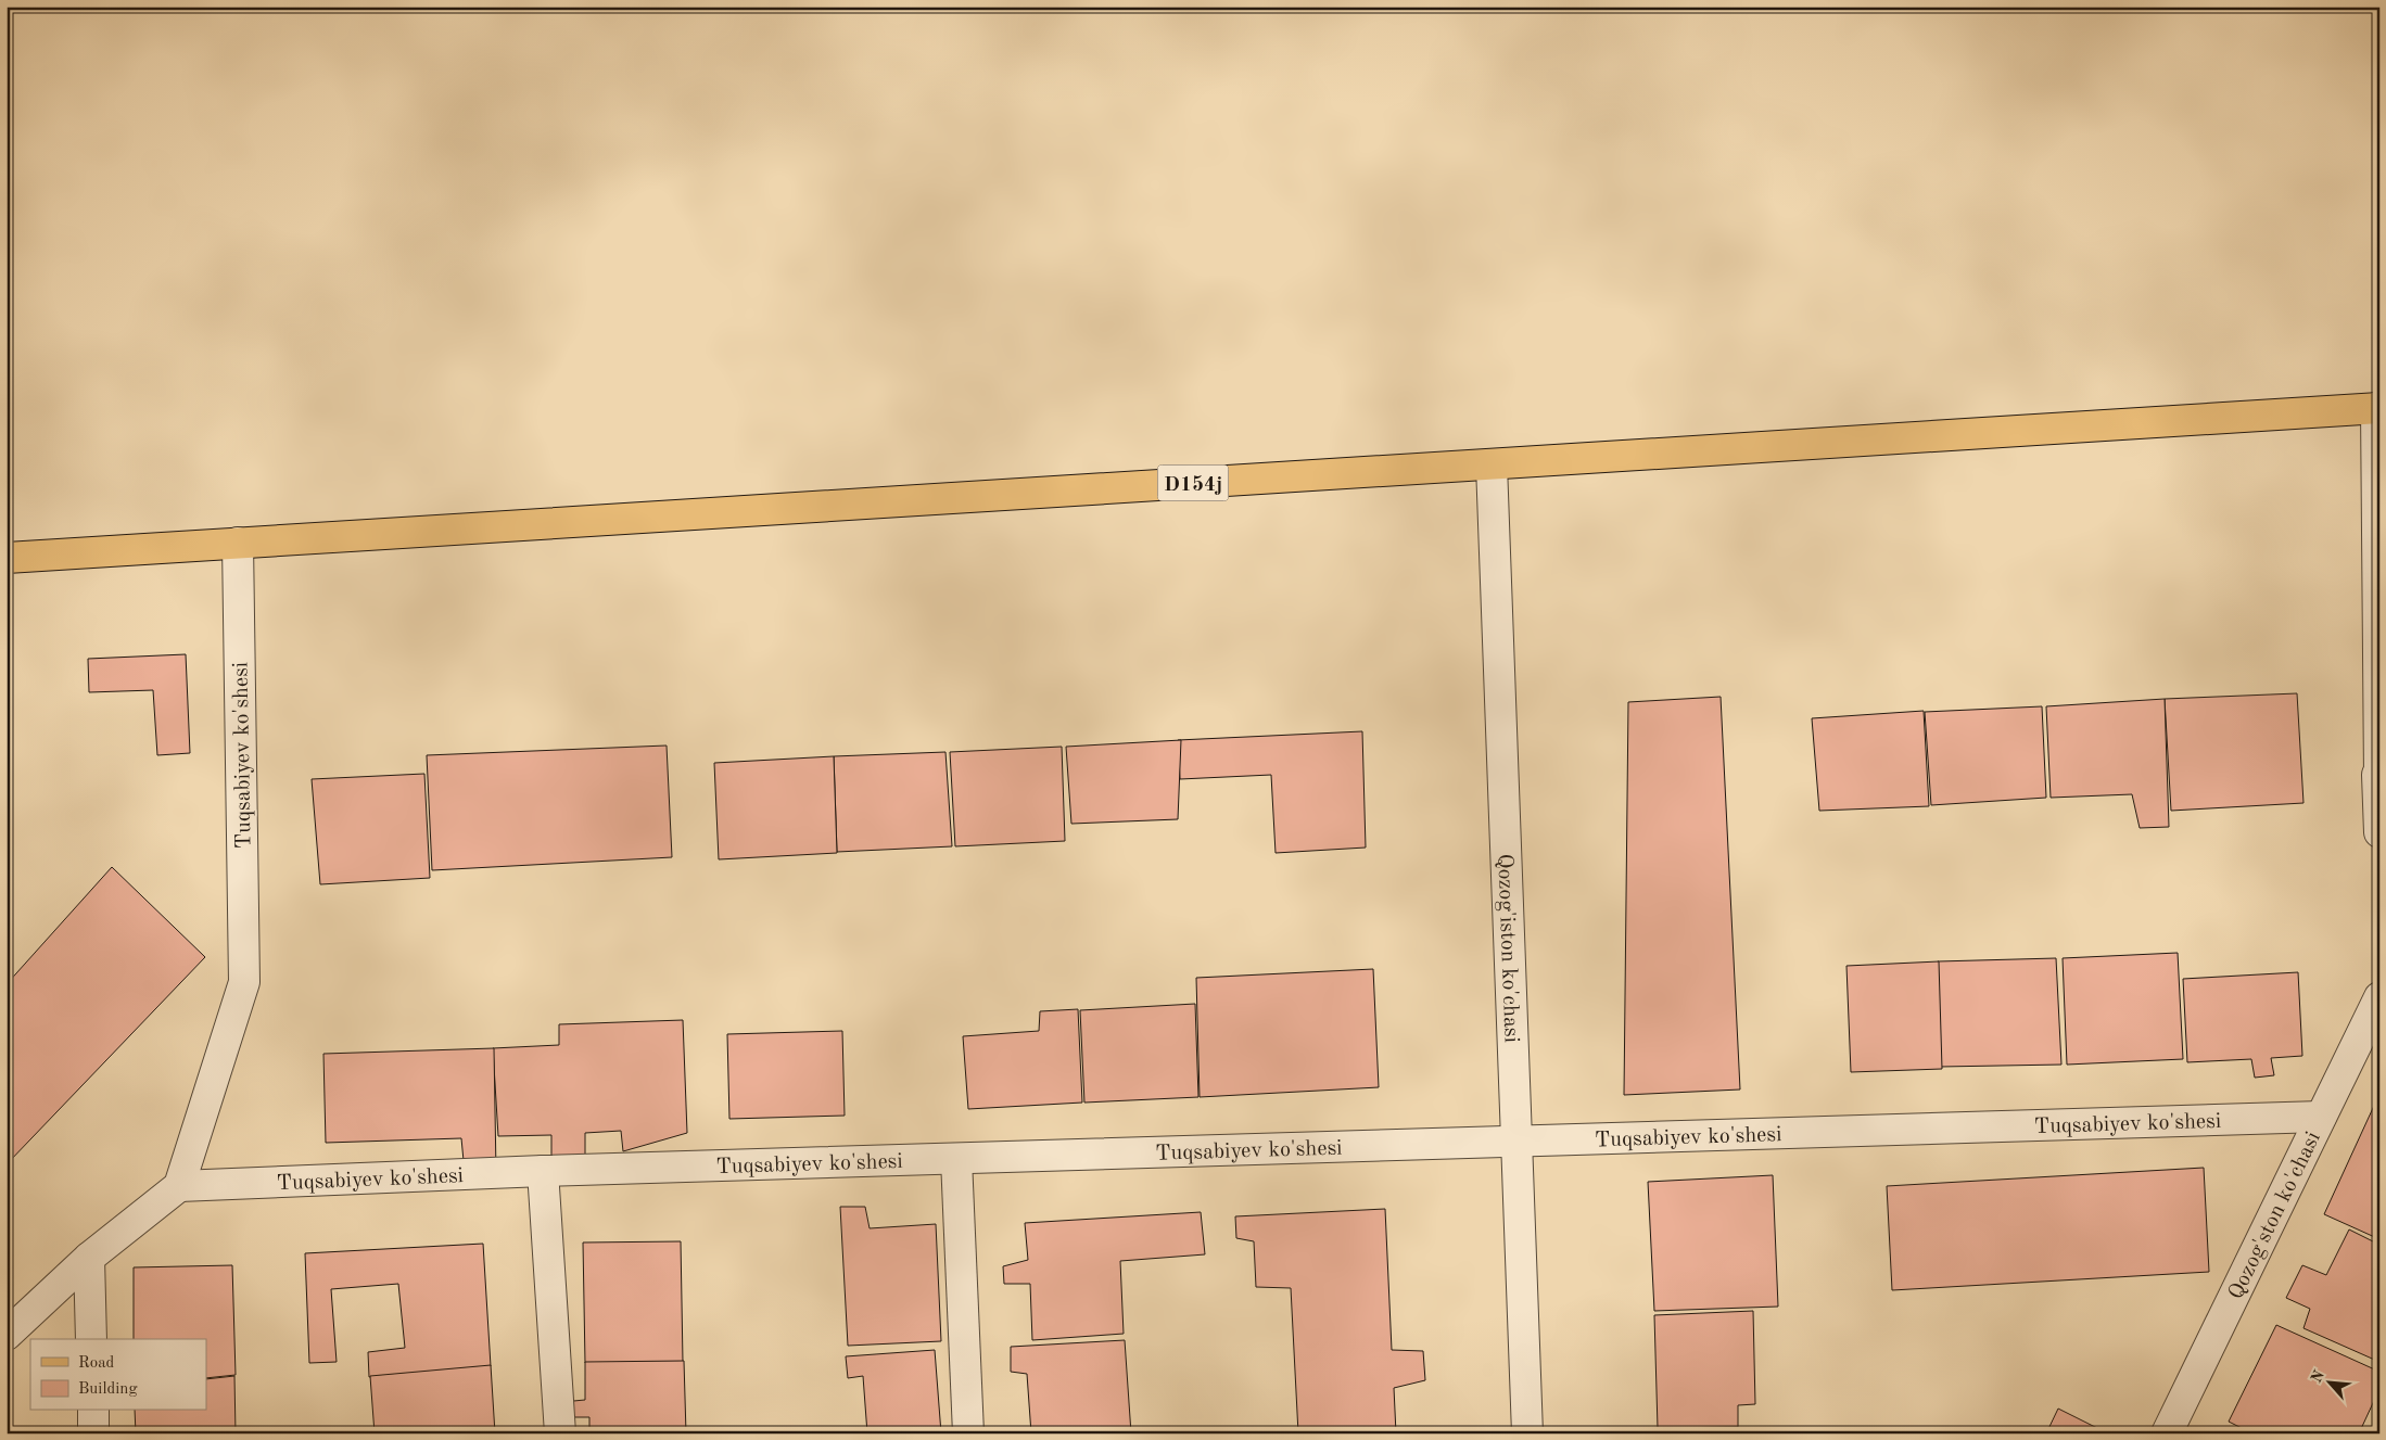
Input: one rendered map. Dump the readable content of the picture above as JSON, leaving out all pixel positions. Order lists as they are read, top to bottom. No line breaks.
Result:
{"streets":{"main road":["D154j"],"street":["Tuqsabiyev ko'shesi","Qozog'iston ko'chasi","Qozog'ston ko'chasi"]},"crossings":[["D154j","Tuqsabiyev ko'shesi"],["D154j","Qozog'iston ko'chasi"],["Tuqsabiyev ko'shesi","Qozog'iston ko'chasi"],["Tuqsabiyev ko'shesi","Qozog'ston ko'chasi"]],"legend":["Road","Building"],"north":"top left"}
